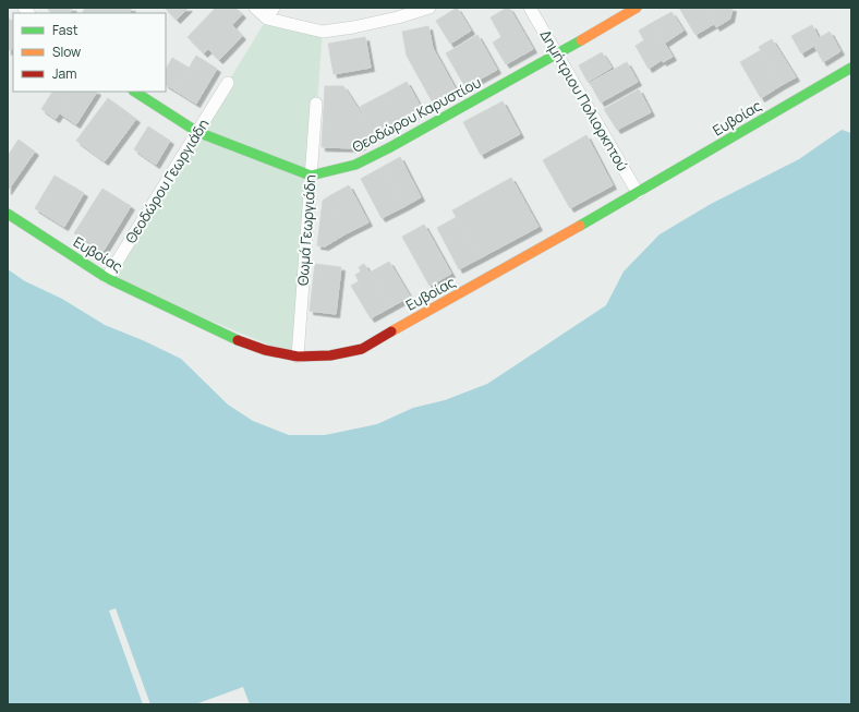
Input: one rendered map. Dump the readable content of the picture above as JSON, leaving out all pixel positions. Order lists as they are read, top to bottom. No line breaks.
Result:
{"streets":{"street":["Δημήτριου Πολιορκητού","Θεοδώρου Καρυστίου","Ευβοίας","Θεοδώρου Γεωργιάδη","Θωμά Γεωργιάδη"]},"crossings":[["Δημήτριου Πολιορκητού","Θεοδώρου Καρυστίου"],["Δημήτριου Πολιορκητού","Ευβοίας"],["Θεοδώρου Καρυστίου","Θωμά Γεωργιάδη"],["Ευβοίας","Θεοδώρου Γεωργιάδη"],["Ευβοίας","Θωμά Γεωργιάδη"]],"legend":["Fast","Slow","Jam"]}
